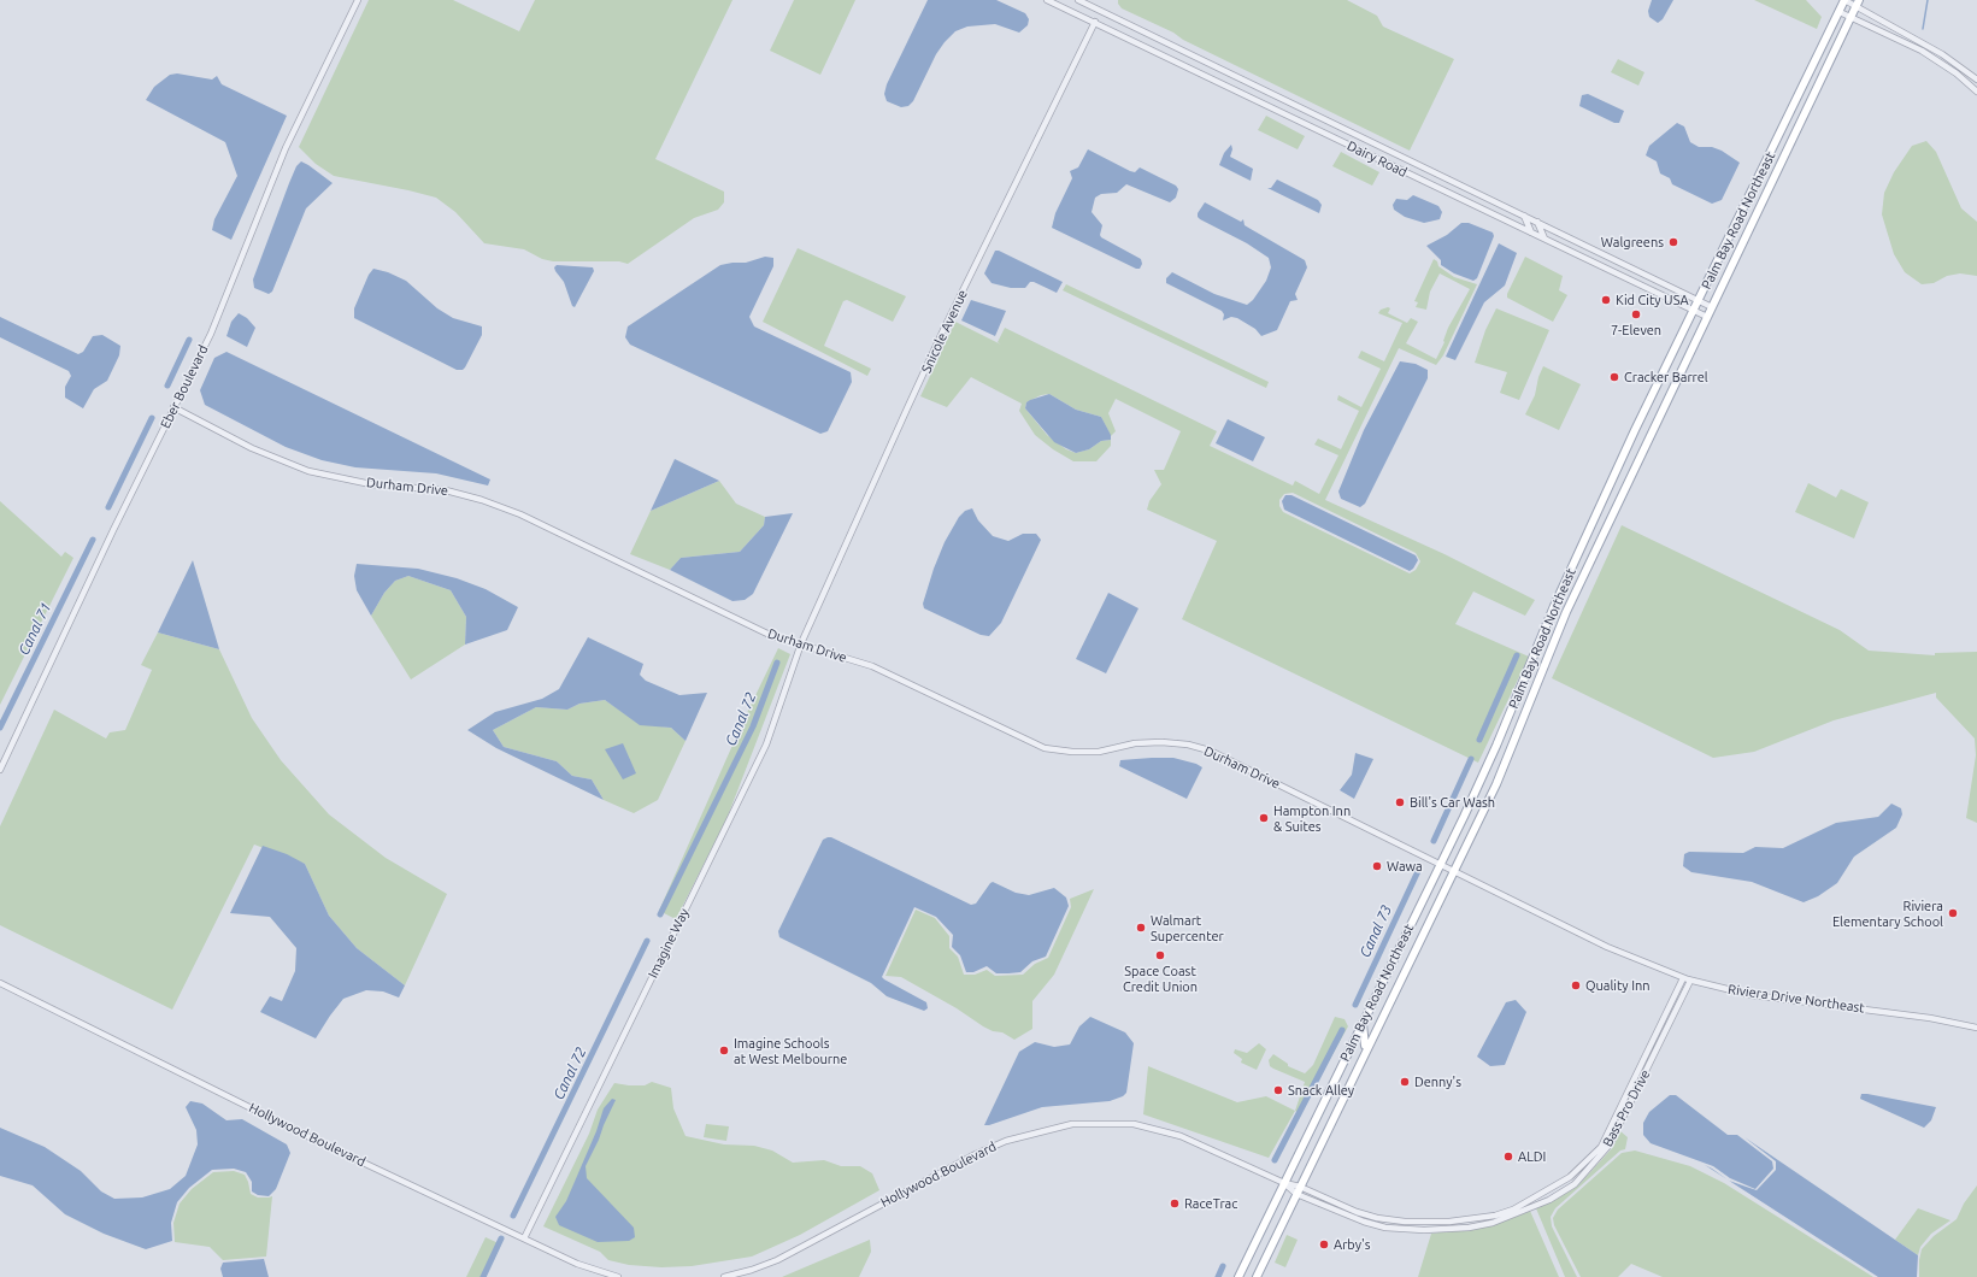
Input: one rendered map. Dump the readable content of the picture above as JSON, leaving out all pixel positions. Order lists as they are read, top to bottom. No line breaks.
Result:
{"streets":{"main road":["Palm Bay Road Northeast"],"street":["Dairy Road","Snicole Avenue","Eber Boulevard","Durham Drive","Imagine Way","Riviera Drive Northeast","Bass Pro Drive","Hollywood Boulevard"]},"crossings":[["Dairy Road","Palm Bay Road Northeast"],["Dairy Road","Snicole Avenue"],["Palm Bay Road Northeast","Durham Drive"],["Palm Bay Road Northeast","Riviera Drive Northeast"],["Palm Bay Road Northeast","Bass Pro Drive"],["Palm Bay Road Northeast","Hollywood Boulevard"],["Snicole Avenue","Durham Drive"],["Snicole Avenue","Imagine Way"],["Eber Boulevard","Durham Drive"],["Durham Drive","Imagine Way"],["Durham Drive","Riviera Drive Northeast"],["Imagine Way","Hollywood Boulevard"],["Riviera Drive Northeast","Bass Pro Drive"],["Bass Pro Drive","Hollywood Boulevard"]],"water":["Canal 71","Canal 72","Canal 73"],"places":["Walgreens","Kid City USA","7-Eleven","Cracker Barrel","Bill's Car Wash","Hampton Inn & Suites","Wawa","Riviera Elementary School","Walmart Supercenter","Space Coast Credit Union","Quality Inn","Imagine Schools at West Melbourne","Denny's","Snack Alley","ALDI","RaceTrac","Arby's"]}
